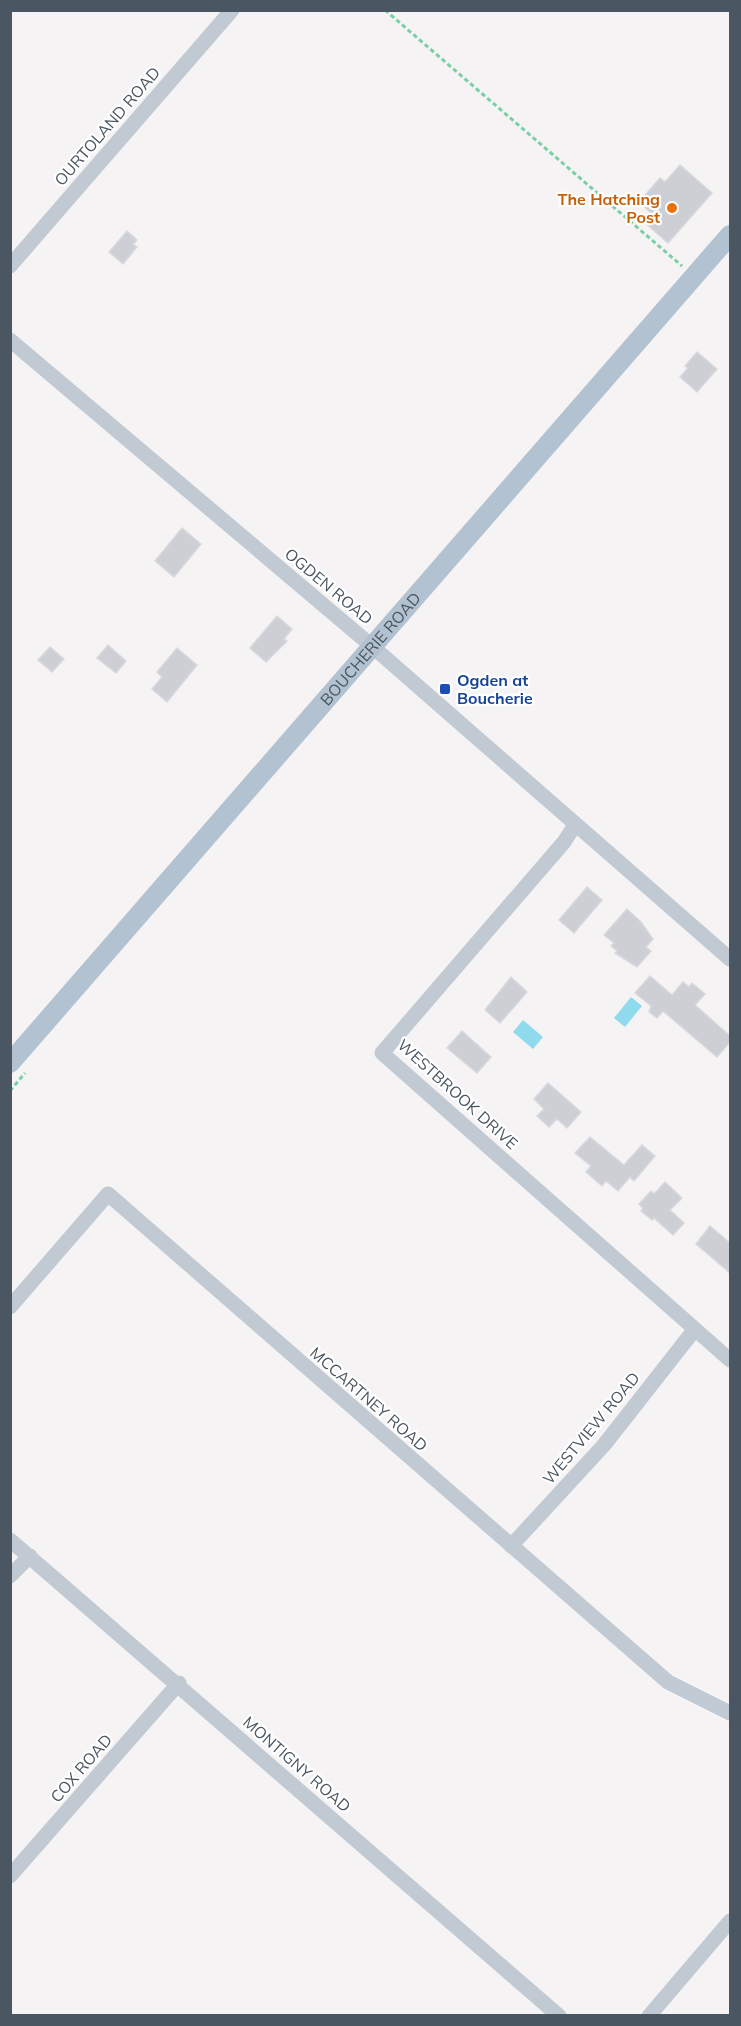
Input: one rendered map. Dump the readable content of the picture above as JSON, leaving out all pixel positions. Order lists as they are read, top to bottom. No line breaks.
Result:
{"streets":{"main road":["BOUCHERIE ROAD"],"street":["OURTOLAND ROAD","OGDEN ROAD","WESTBROOK DRIVE","MCCARTNEY ROAD","WESTVIEW ROAD","MONTIGNY ROAD","COX ROAD"]},"crossings":[["OGDEN ROAD","BOUCHERIE ROAD"],["OGDEN ROAD","WESTBROOK DRIVE"],["WESTBROOK DRIVE","WESTVIEW ROAD"],["MCCARTNEY ROAD","WESTVIEW ROAD"],["MONTIGNY ROAD","COX ROAD"]],"places":{"other":["The Hatching Post"],"transit":["Ogden at Boucherie"]}}
